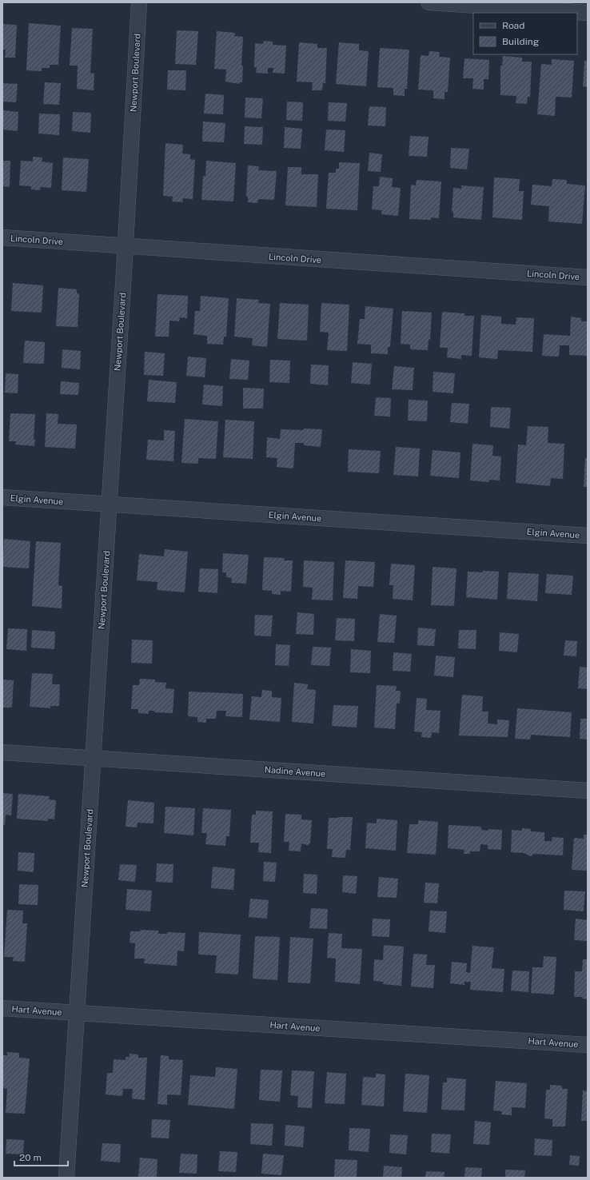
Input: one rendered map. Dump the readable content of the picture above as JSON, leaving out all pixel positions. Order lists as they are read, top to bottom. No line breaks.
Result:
{"streets":{"street":["Newport Boulevard","Lincoln Drive","Elgin Avenue","Nadine Avenue","Hart Avenue"]},"crossings":[["Newport Boulevard","Lincoln Drive"],["Newport Boulevard","Elgin Avenue"],["Newport Boulevard","Nadine Avenue"],["Newport Boulevard","Hart Avenue"]],"legend":["Road","Building"],"scale_bar":"20 m"}
